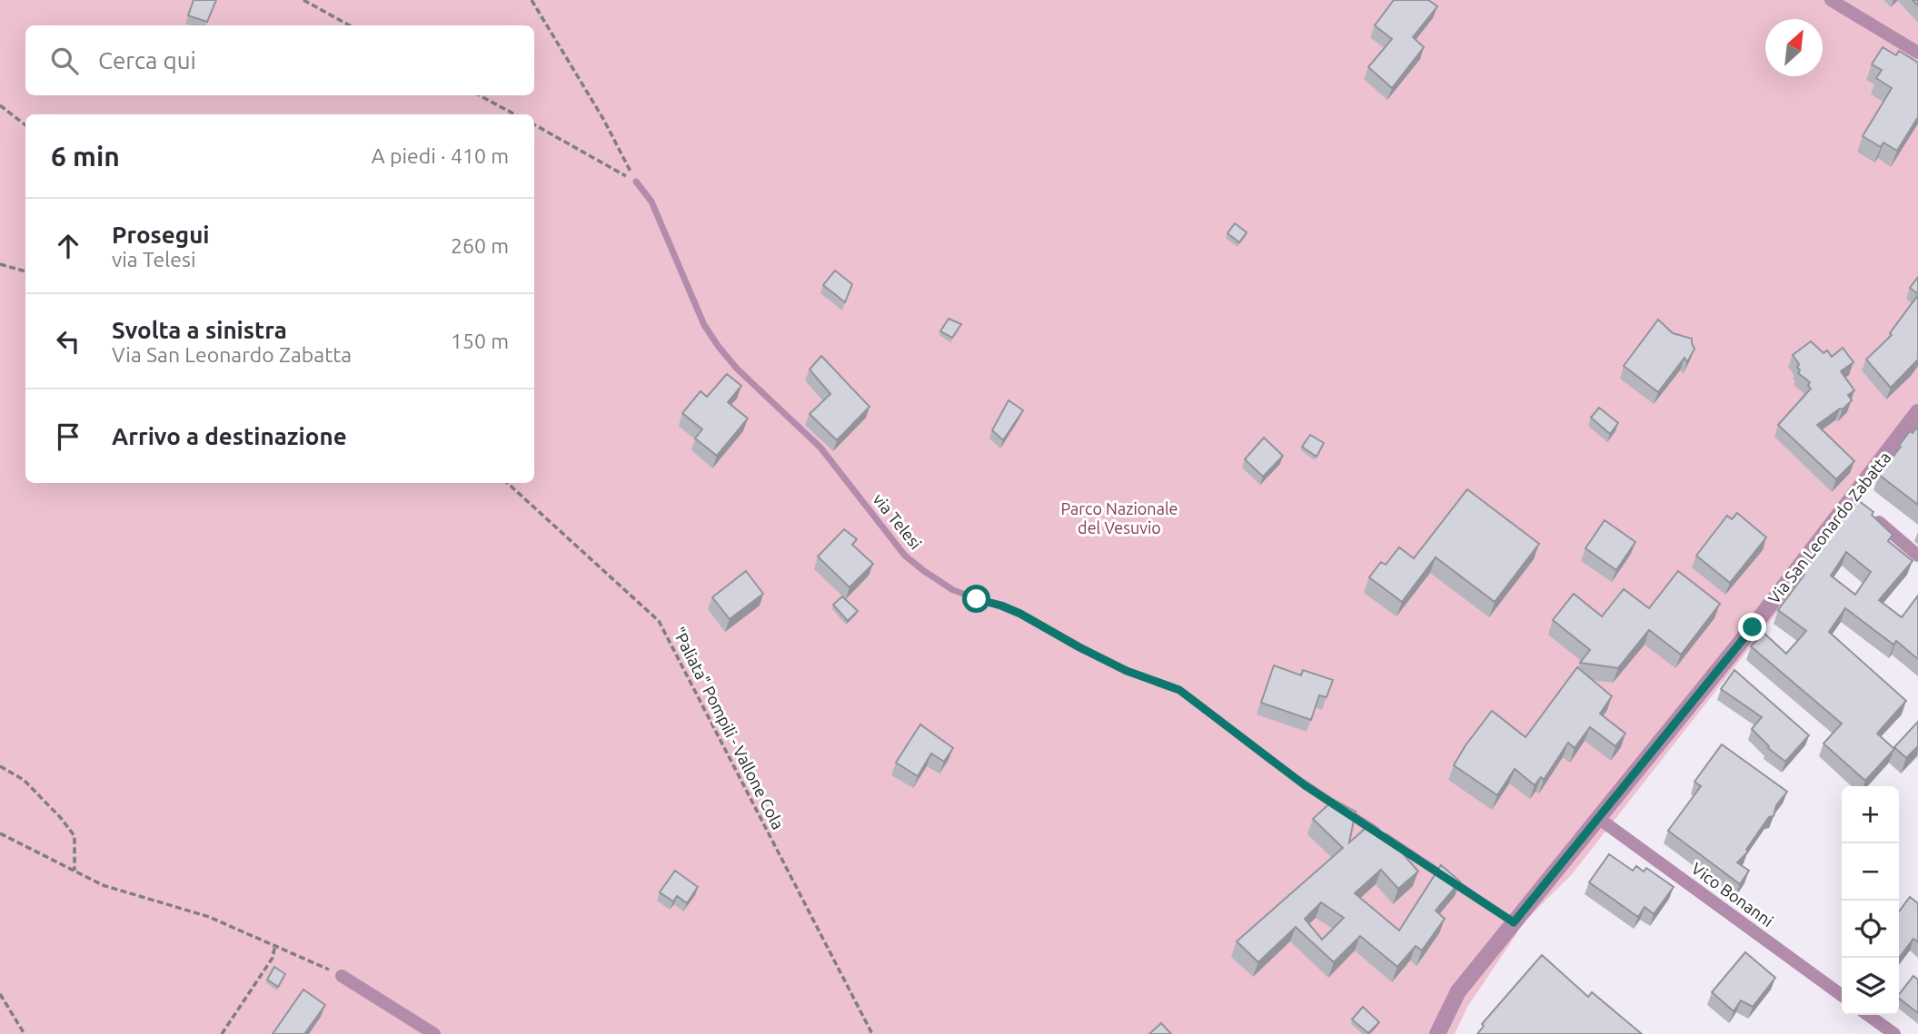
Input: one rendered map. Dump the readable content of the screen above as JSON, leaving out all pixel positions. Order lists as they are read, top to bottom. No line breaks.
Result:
{"streets":{"street":["Via San Leonardo Zabatta","Vico Bonanni"],"lane":["via Telesi"],"path":["\"Paliata\" Pompili - Vallone Cola"]},"crossings":[["via Telesi","Via San Leonardo Zabatta"],["Via San Leonardo Zabatta","Vico Bonanni"]],"parks":["Parco Nazionale del Vesuvio"],"north":"top right","page":{"search":"Cerca qui","heading":["6 min","A piedi · 410 m"],"list":[["Prosegui","via Telesi","260 m"],["Svolta a sinistra","Via San Leonardo Zabatta","150 m"],"Arrivo a destinazione"],"map_buttons":["+","−"]}}
